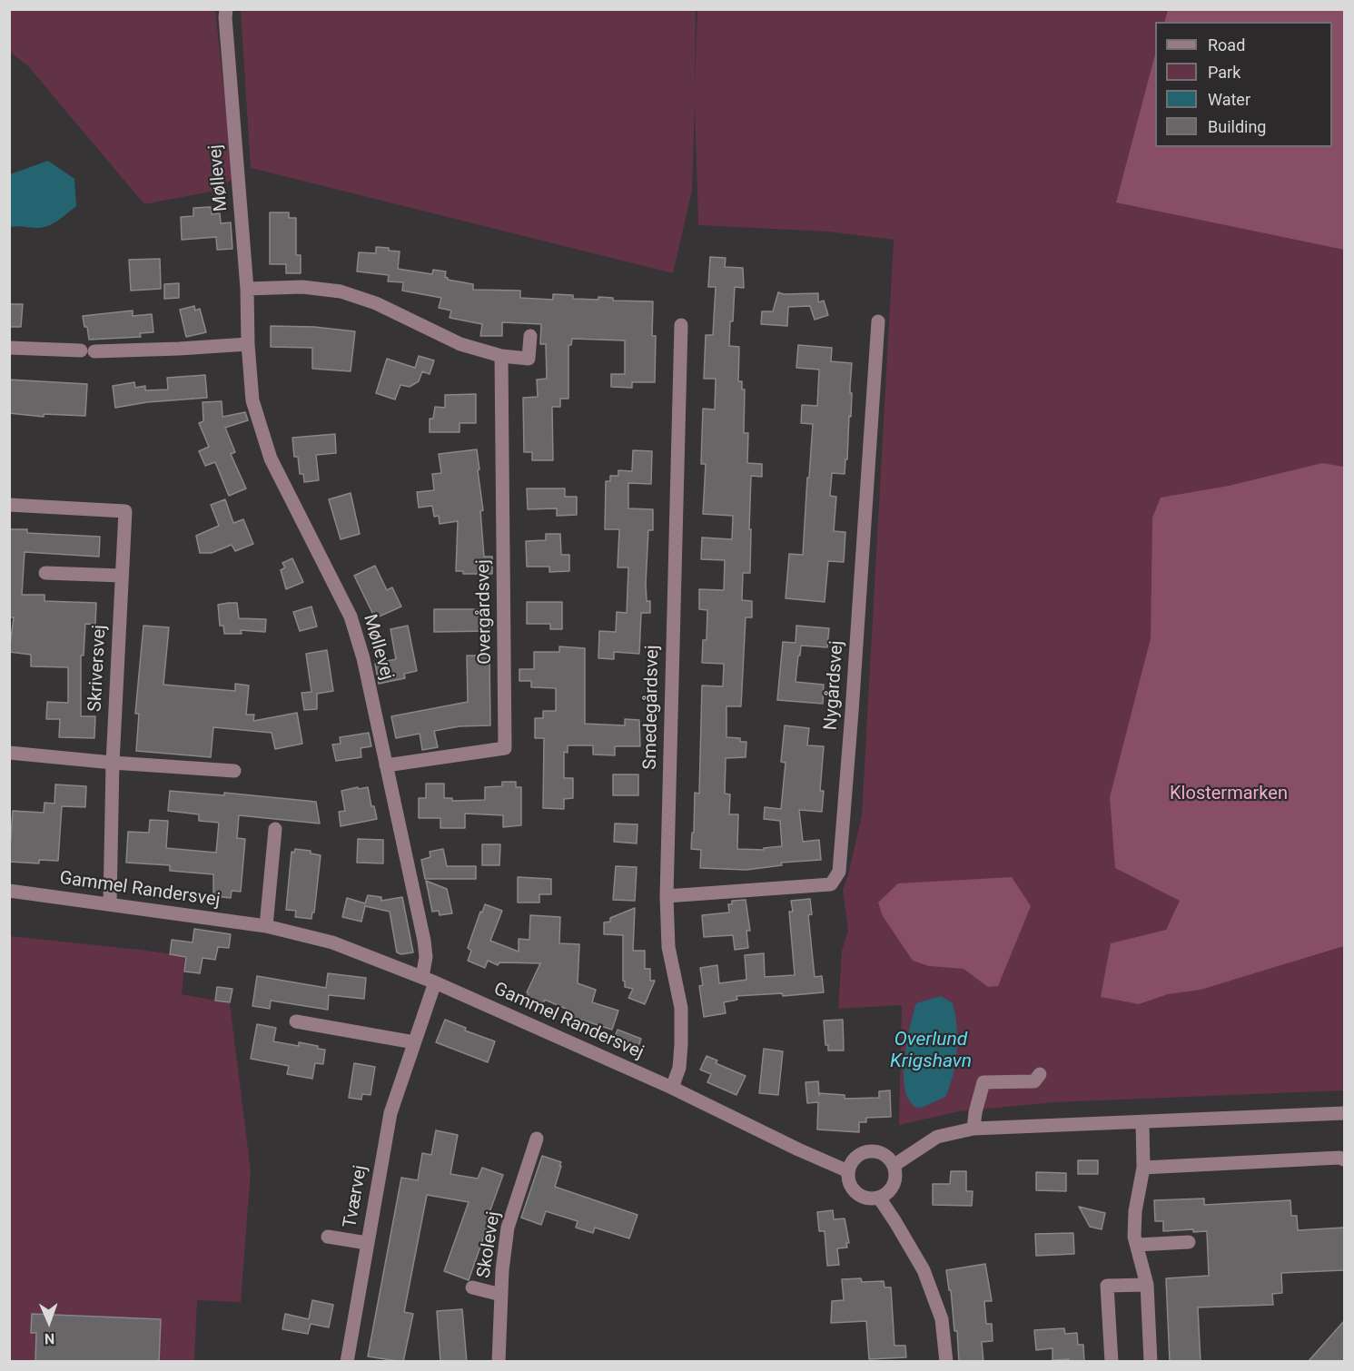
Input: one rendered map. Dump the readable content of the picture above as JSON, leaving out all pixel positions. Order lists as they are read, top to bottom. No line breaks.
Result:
{"streets":{"street":["Møllevej","Overgårdsvej","Skriversvej","Nygårdsvej","Smedegårdsvej","Gammel Randersvej","Tværvej","Skolevej"]},"crossings":[["Møllevej","Overgårdsvej"],["Møllevej","Gammel Randersvej"],["Møllevej","Tværvej"],["Skriversvej","Gammel Randersvej"],["Nygårdsvej","Smedegårdsvej"],["Smedegårdsvej","Gammel Randersvej"],["Gammel Randersvej","Tværvej"]],"water":["Overlund Krigshavn"],"parks":["Klostermarken"],"legend":["Road","Park","Water","Building"],"north":"bottom"}
